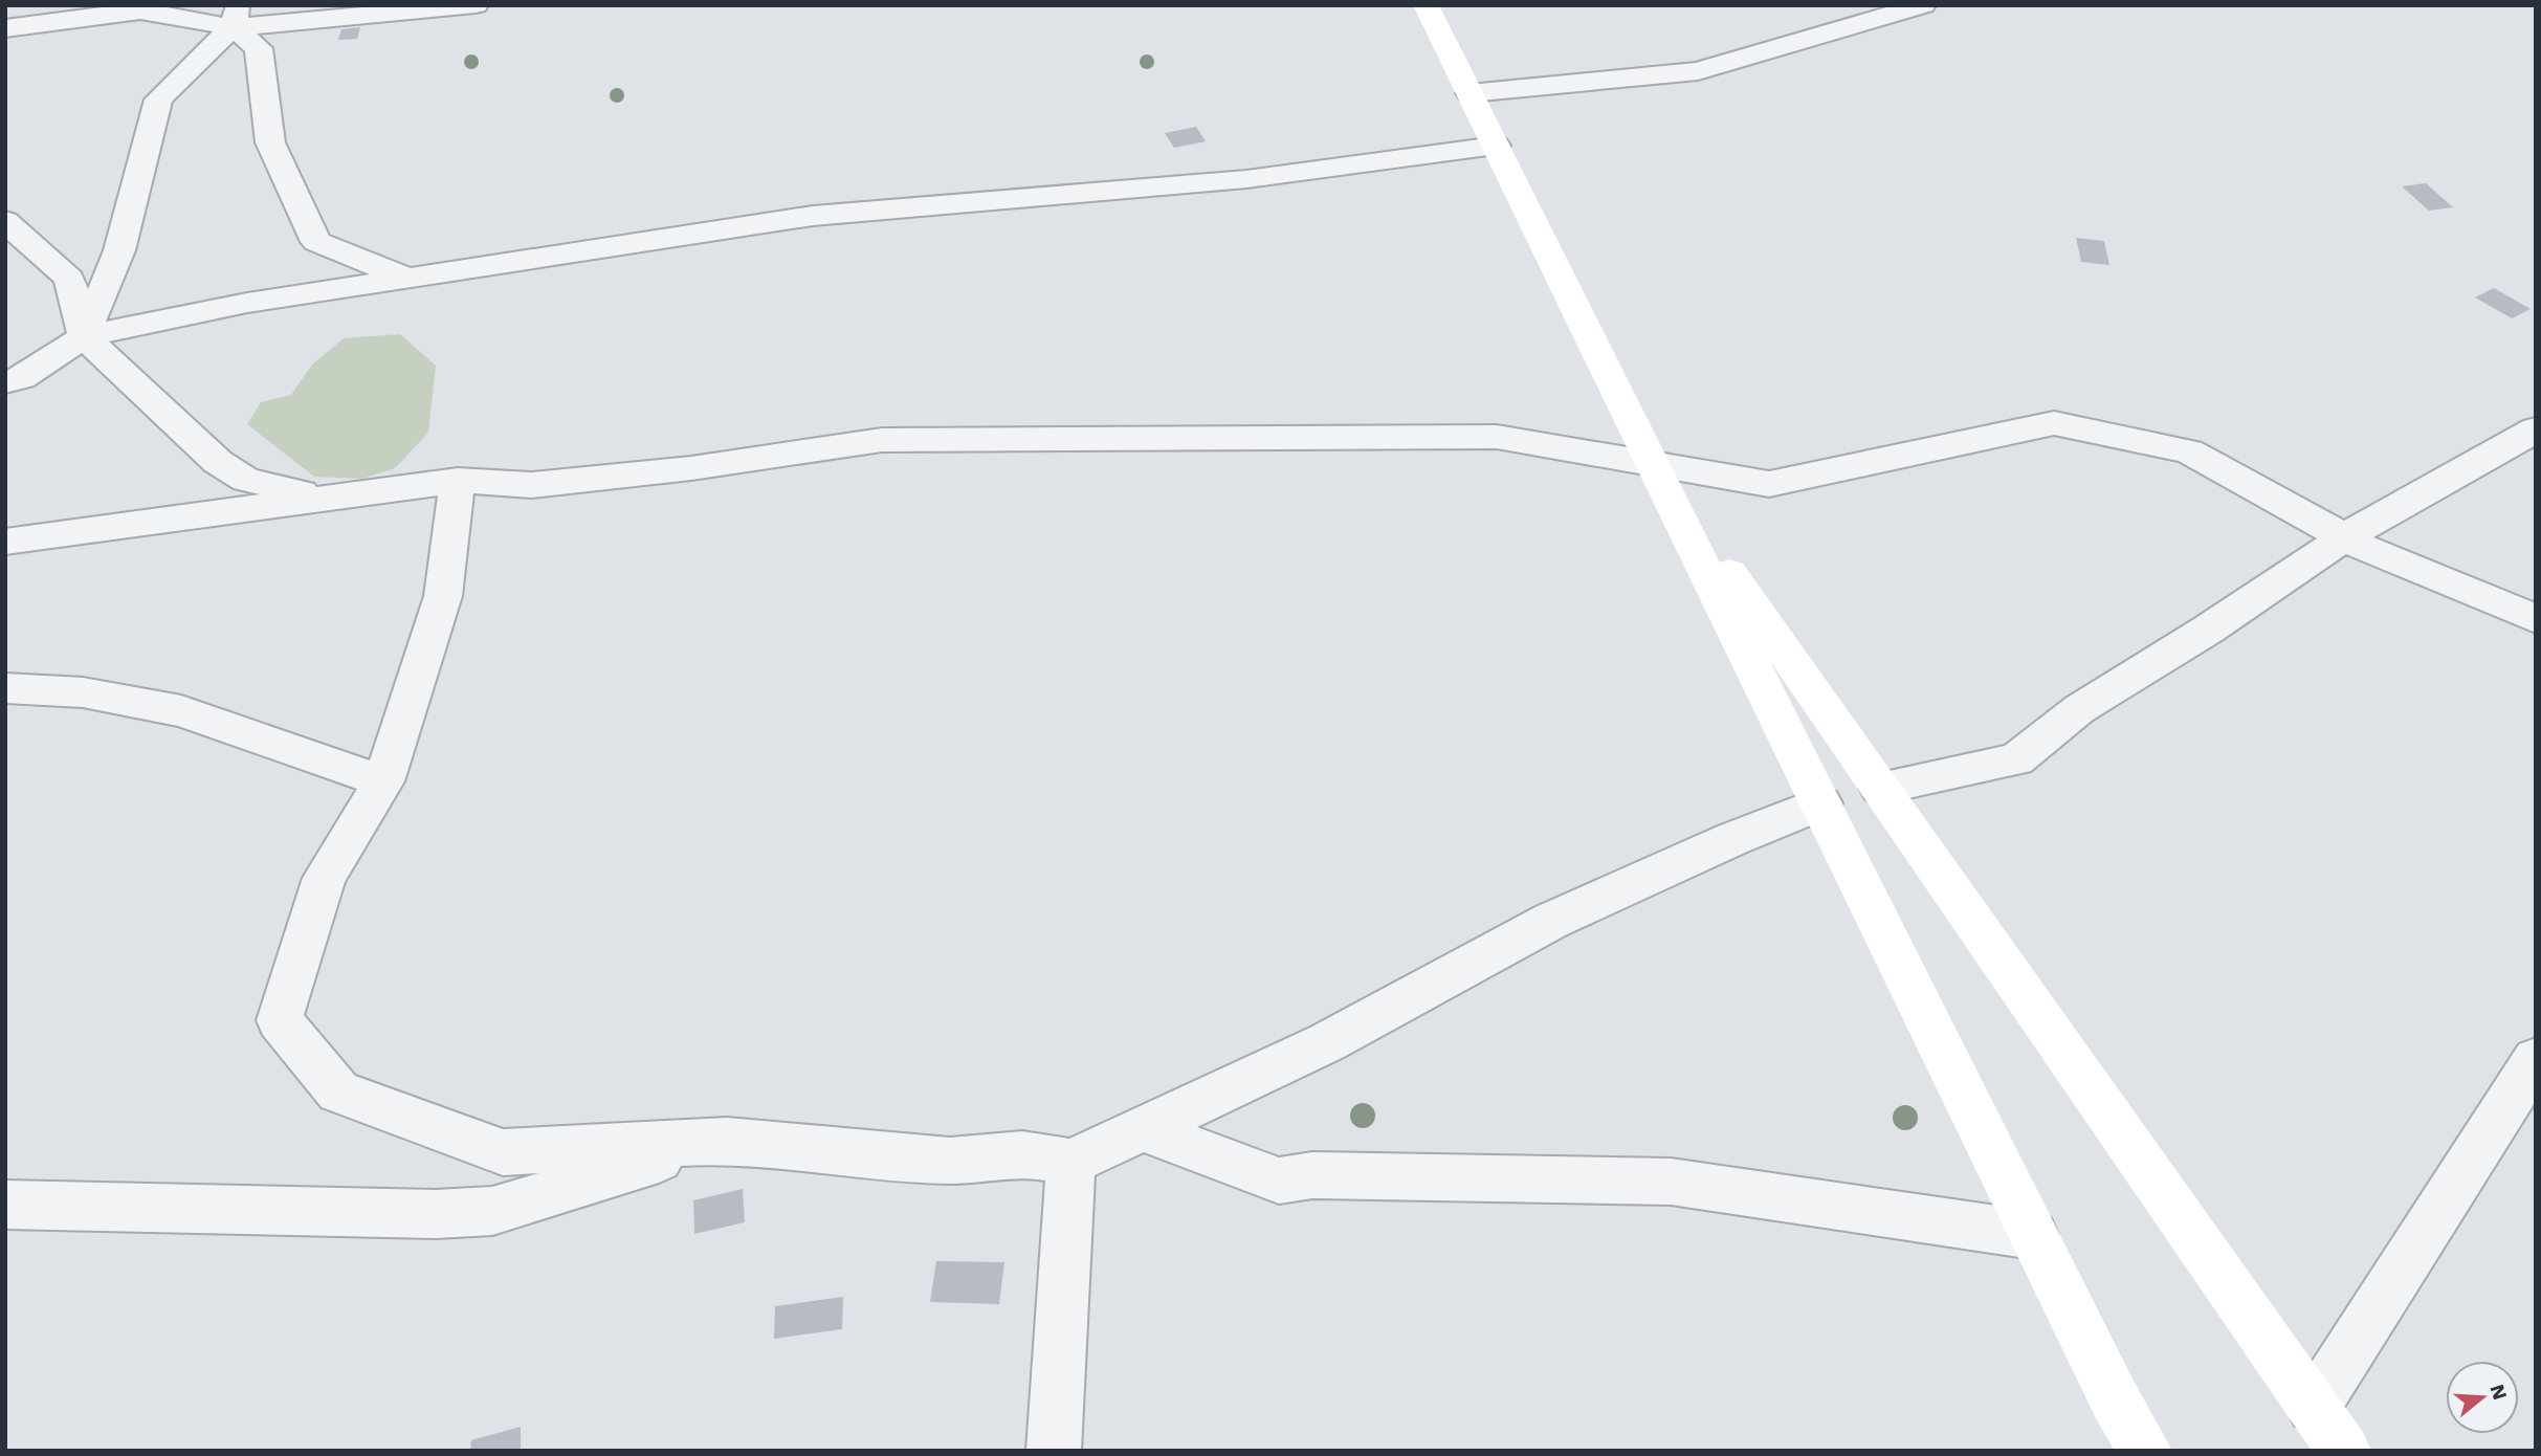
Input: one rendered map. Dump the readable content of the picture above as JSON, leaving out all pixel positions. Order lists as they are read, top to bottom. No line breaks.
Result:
{"north":"right"}
